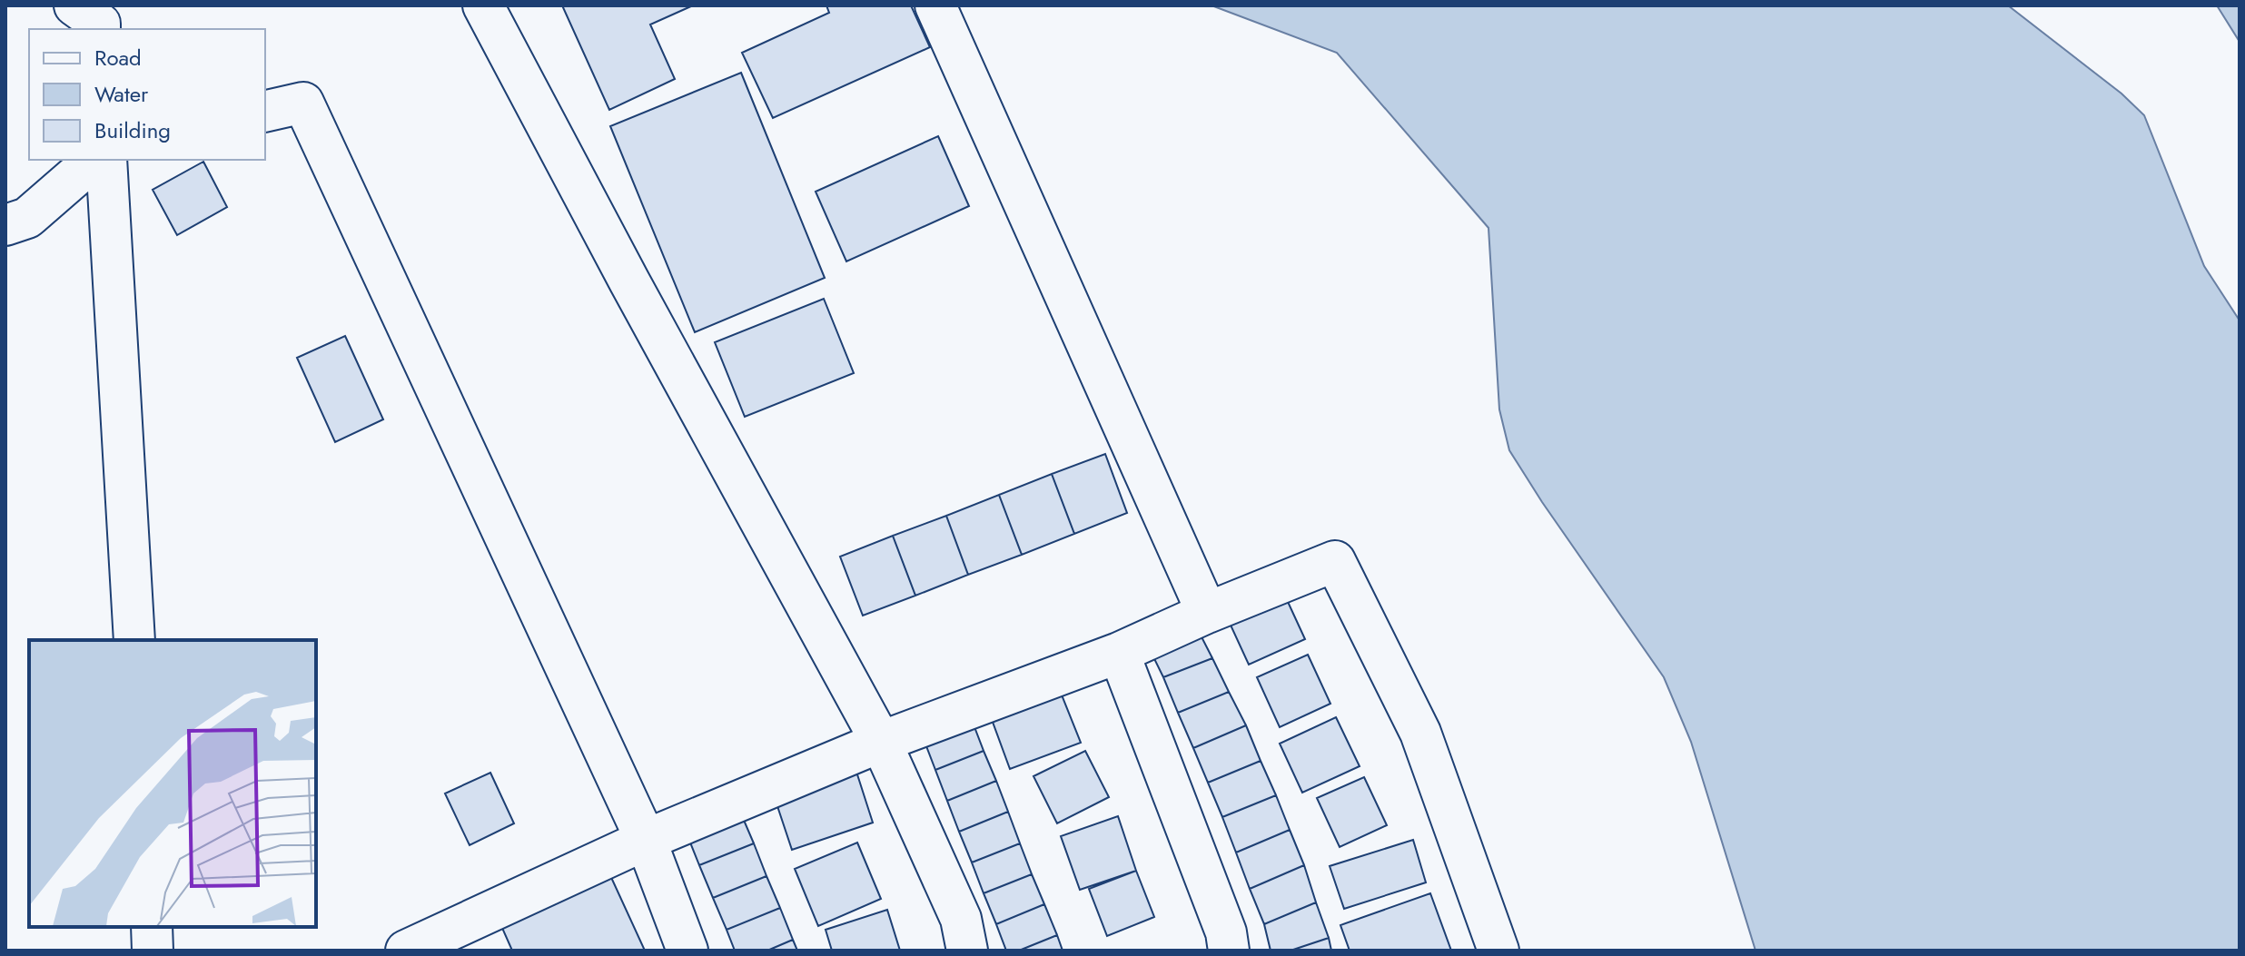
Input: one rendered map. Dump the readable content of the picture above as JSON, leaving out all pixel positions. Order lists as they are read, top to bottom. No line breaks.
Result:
{"legend":["Road","Water","Building"]}
